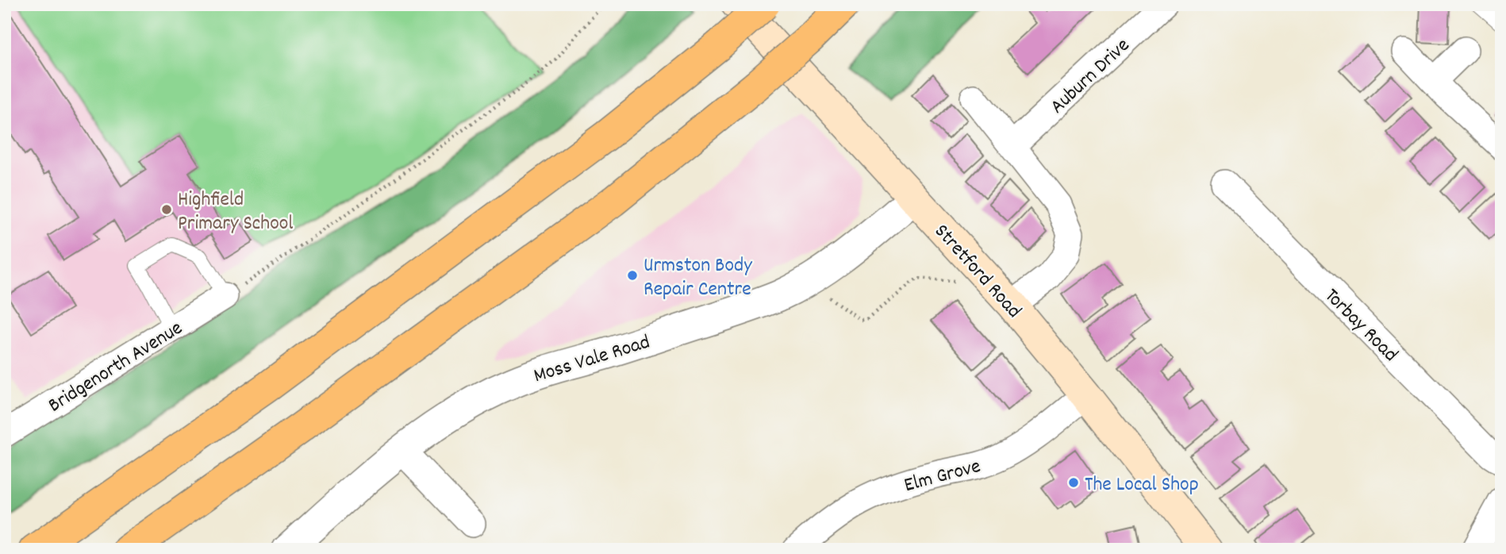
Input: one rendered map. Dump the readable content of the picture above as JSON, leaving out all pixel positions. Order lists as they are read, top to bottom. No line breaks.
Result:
{"streets":{"main road":["Stretford Road"],"street":["Auburn Drive","Torbay Road","Moss Vale Road","Bridgenorth Avenue","Elm Grove"]},"crossings":[["Stretford Road","Moss Vale Road"],["Stretford Road","Elm Grove"]],"places":["Highfield Primary School","Urmston Body Repair Centre","The Local Shop"]}
